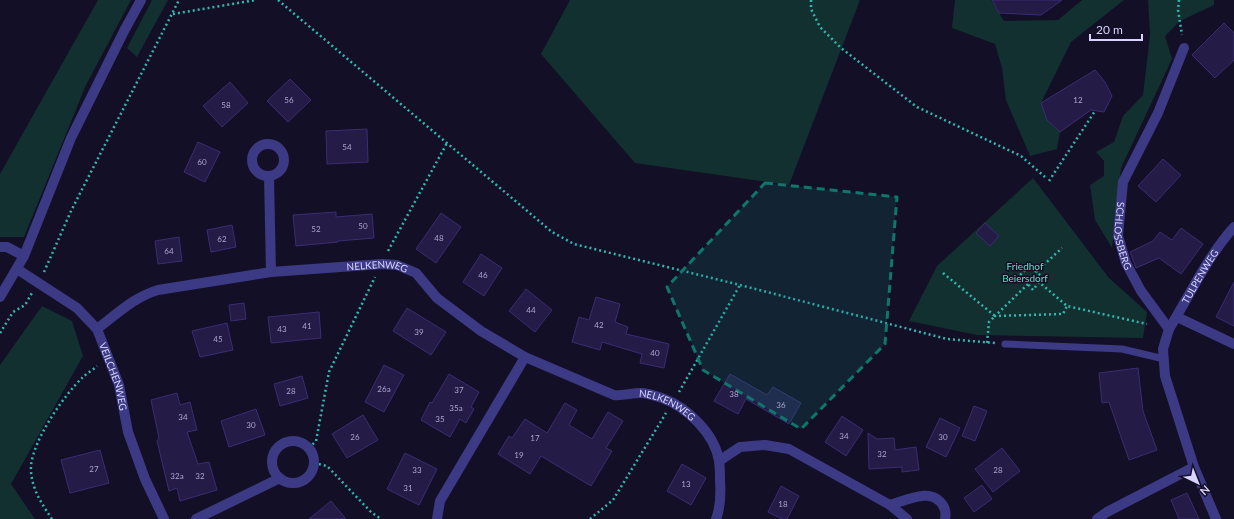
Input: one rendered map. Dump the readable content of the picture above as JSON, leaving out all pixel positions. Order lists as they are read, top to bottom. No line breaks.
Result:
{"streets":{"street":["SCHLOSSBERG","NELKENWEG","TULPENWEG","VEILCHENWEG"]},"crossings":[["SCHLOSSBERG","TULPENWEG"],["NELKENWEG","VEILCHENWEG"]],"parks":["Friedhof Beiersdorf"],"house_numbers":["56","12","58","54","60","50","52","48","62","64","46","44","42","41","43","39","45","40","26a","37","28","38","36","35a","34","35","30","34","26","30","17","32","19","27","33","28","32a","32","13","31","18"],"scale_bar":"20 m","north":"bottom right"}
